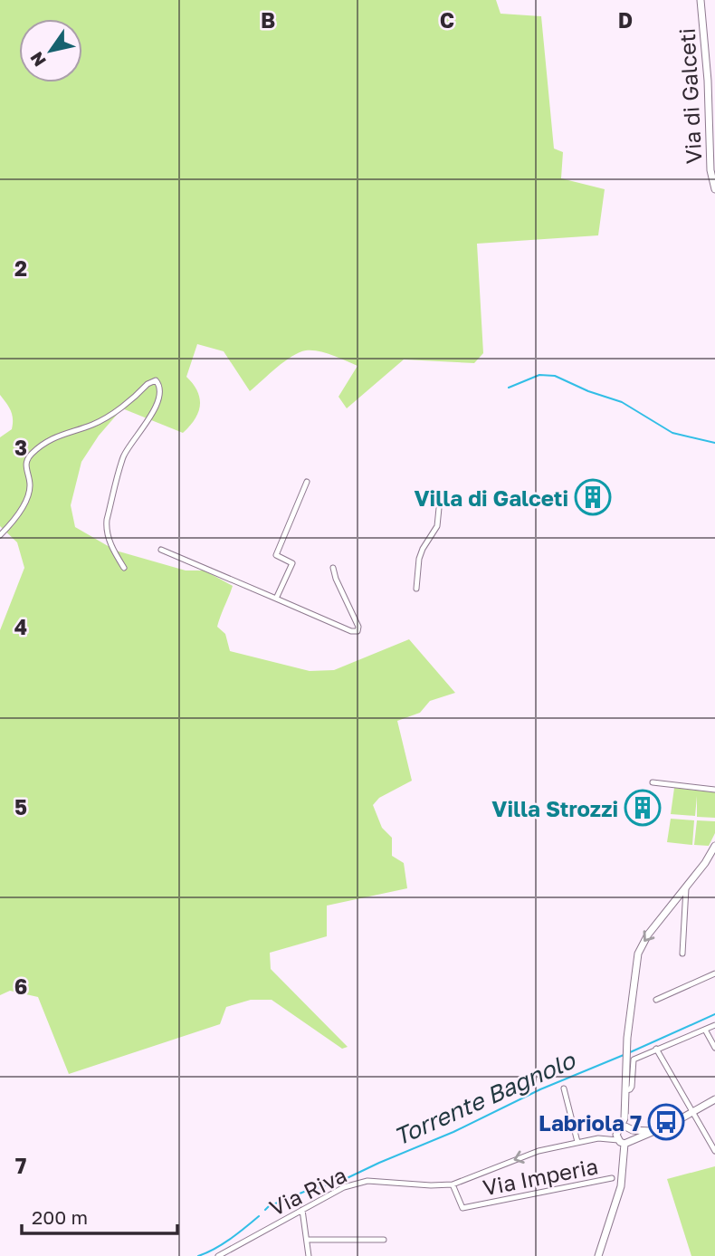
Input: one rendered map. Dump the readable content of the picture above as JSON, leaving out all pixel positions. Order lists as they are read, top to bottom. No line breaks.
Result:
{"streets":{"street":["Via di Galceti","Via Imperia","Via Riva"]},"crossings":[["Via Imperia","Via Riva"]],"water":["Torrente Bagnolo"],"places":{"building":["Villa di Galceti","Villa Strozzi"],"bus stop":["Labriola 7"]},"scale_bar":"200 m","north":"bottom left","grid":{"columns":["B","C","D"],"rows":["2","3","4","5","6","7"]}}
